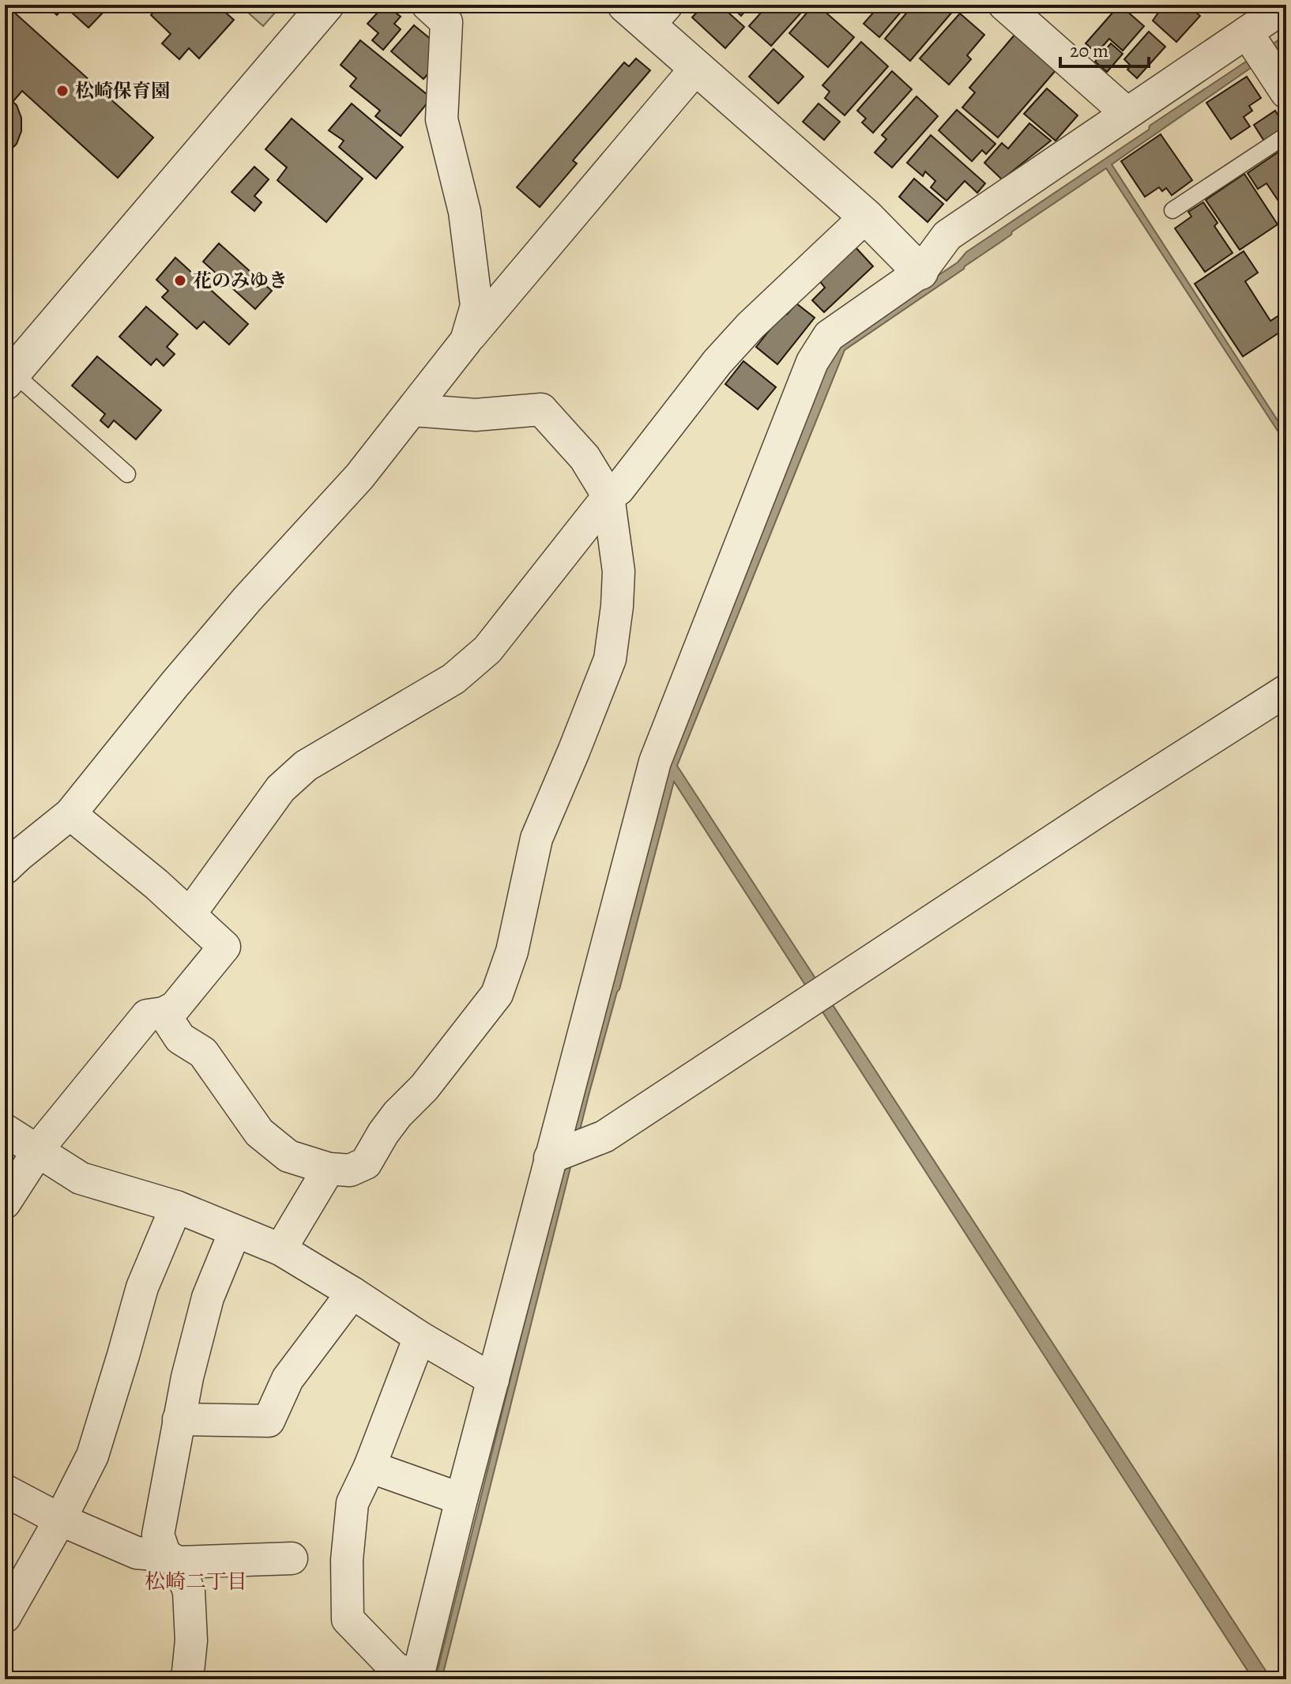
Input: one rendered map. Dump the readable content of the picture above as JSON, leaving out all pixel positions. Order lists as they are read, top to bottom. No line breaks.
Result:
{"districts":["松崎二丁目"],"places":["松崎保育園","花のみゆき"],"scale_bar":"20 m"}
